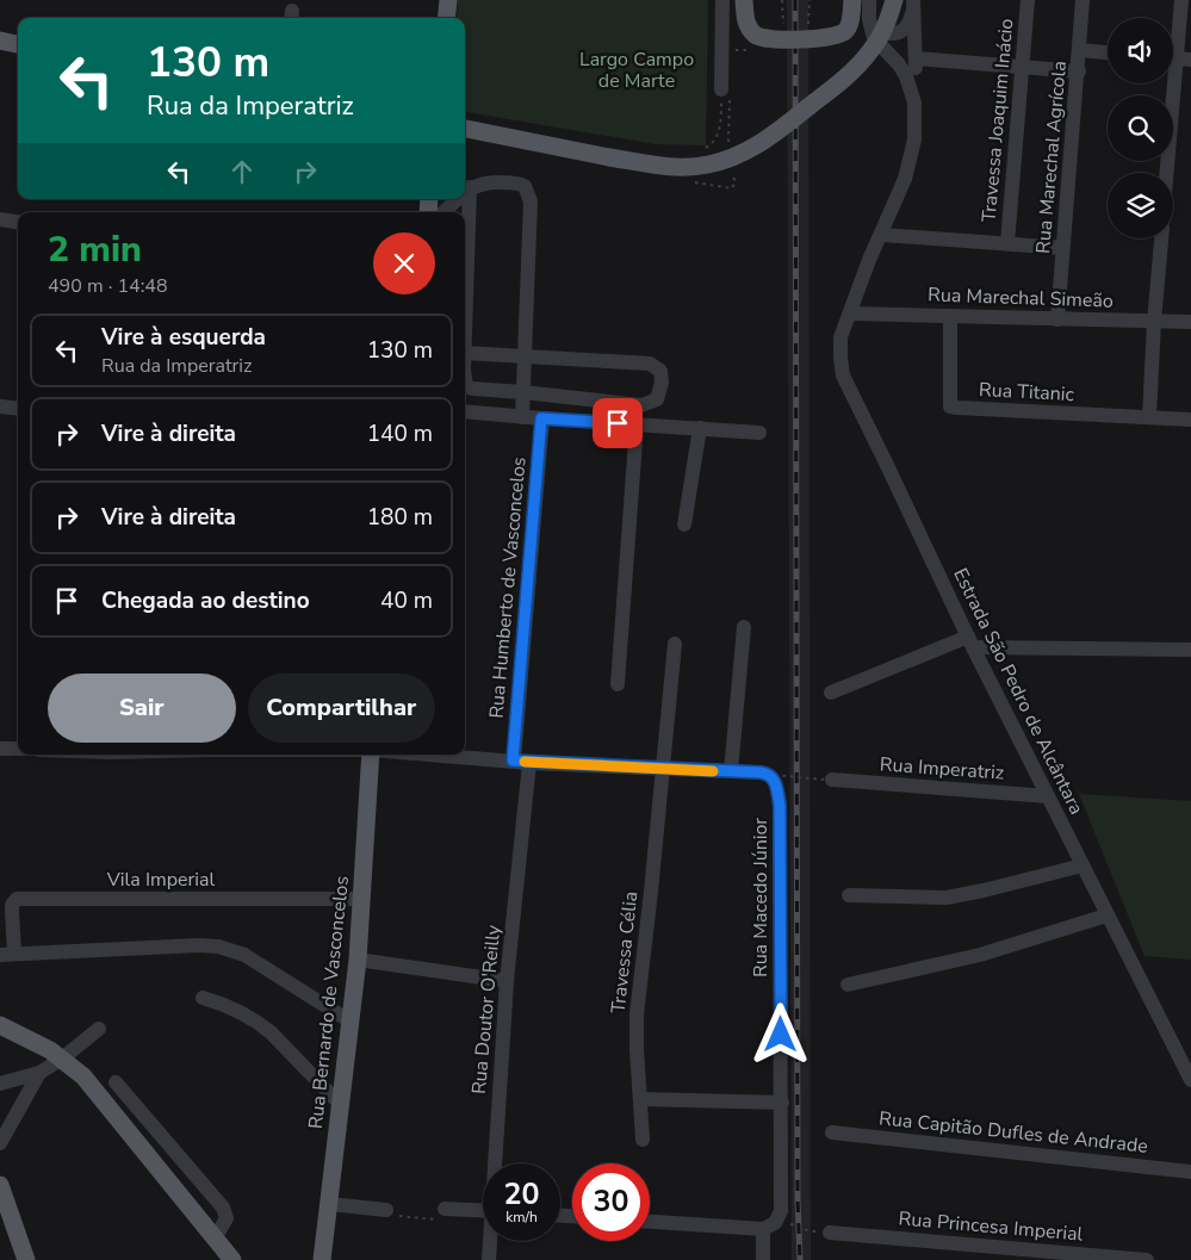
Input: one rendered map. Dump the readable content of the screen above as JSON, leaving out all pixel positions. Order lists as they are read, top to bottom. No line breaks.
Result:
{"streets":{"main road":["Rua Bernardo de Vasconcelos"],"street":["Travessa Joaquim Inácio","Rua Marechal Agrícola","Rua Marechal Simeão","Rua Titanic","Rua Humberto de Vasconcelos","Estrada São Pedro de Alcântara","Rua Imperatriz","Vila Imperial","Rua Macedo Júnior","Travessa Célia","Rua Doutor O'Reilly","Rua Capitão Dufles de Andrade","Rua Princesa Imperial"]},"crossings":[["Rua Marechal Agrícola","Rua Marechal Simeão"],["Rua Marechal Simeão","Rua Titanic"],["Rua Marechal Simeão","Estrada São Pedro de Alcântara"],["Estrada São Pedro de Alcântara","Rua Imperatriz"],["Vila Imperial","Rua Bernardo de Vasconcelos"]],"parks":["Largo Campo de Marte"],"page":{"turn":["130 m","Rua da Imperatriz"],"heading":["2 min","490 m · 14:48"],"list":[{"name":"Vire à esquerda","note":"Rua da Imperatriz","value":"130 m"},{"name":"Vire à direita","value":"140 m"},{"name":"Vire à direita","value":"180 m"},{"name":"Chegada ao destino","value":"40 m"}],"buttons":["Sair","Compartilhar"],"speed":"20 km/h","limit":"30"}}
